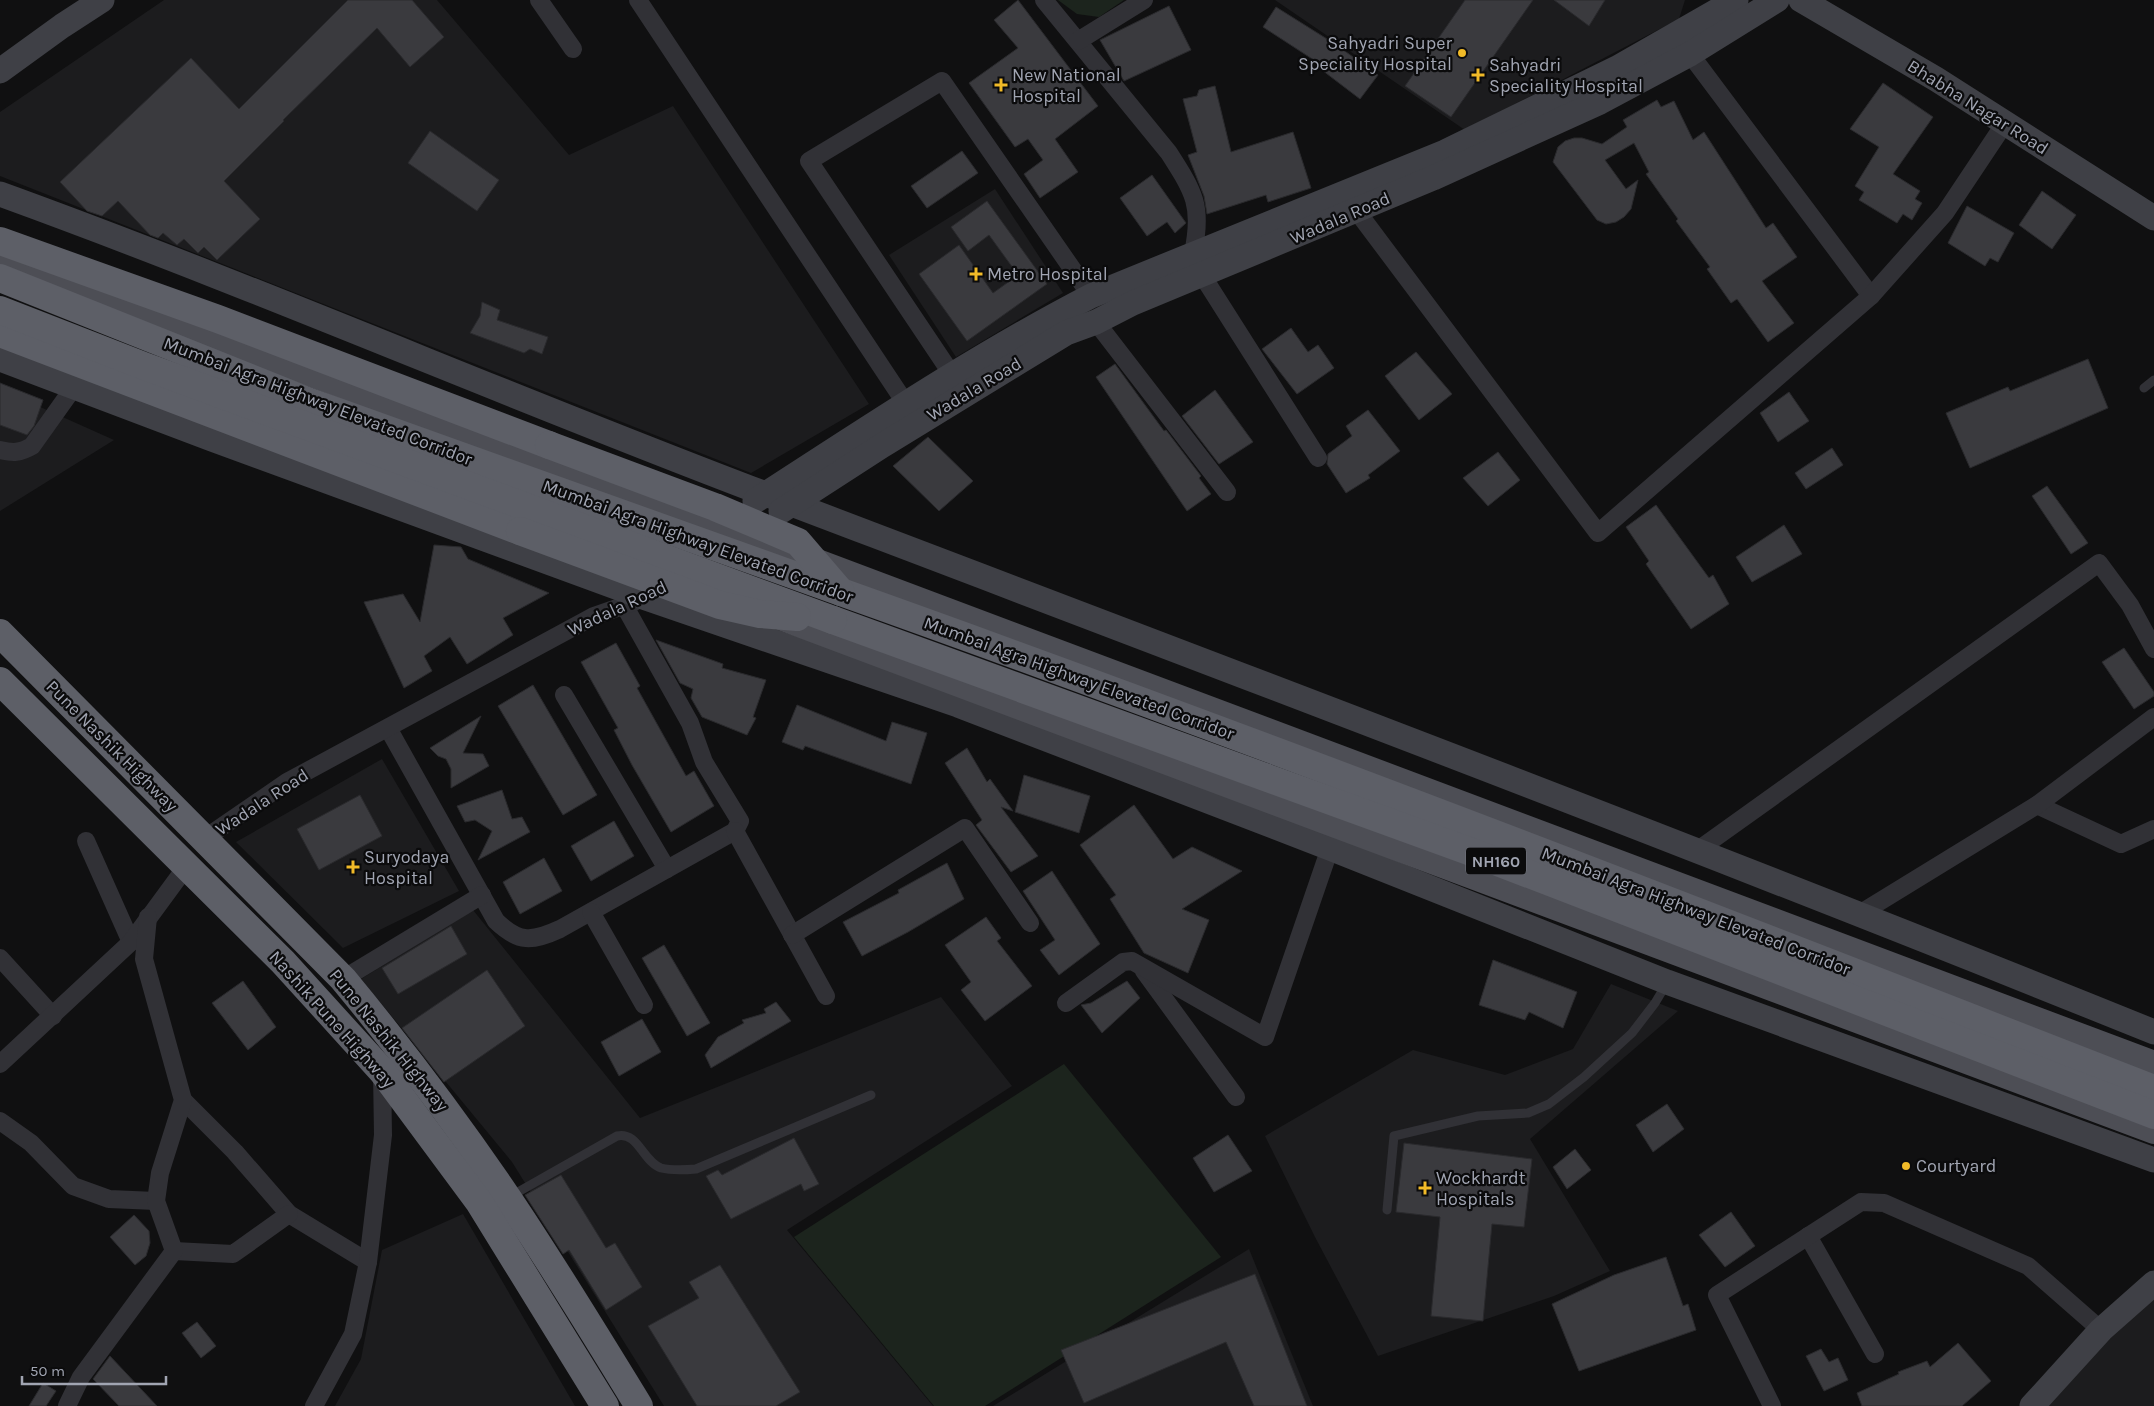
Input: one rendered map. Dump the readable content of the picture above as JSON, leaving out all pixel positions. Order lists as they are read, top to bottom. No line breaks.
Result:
{"streets":{"highway":["Mumbai Agra Highway Elevated Corridor","Pune Nashik Highway","NH160","Nashik Pune Highway"],"street":["Bhabha Nagar Road","Wadala Road"]},"crossings":[["Wadala Road","Pune Nashik Highway"]],"places":{"other":["Sahyadri Super Speciality Hospital","Courtyard"],"health":["Sahyadri Speciality Hospital","New National Hospital","Metro Hospital","Suryodaya Hospital","Wockhardt Hospitals"]},"scale_bar":"50 m"}
